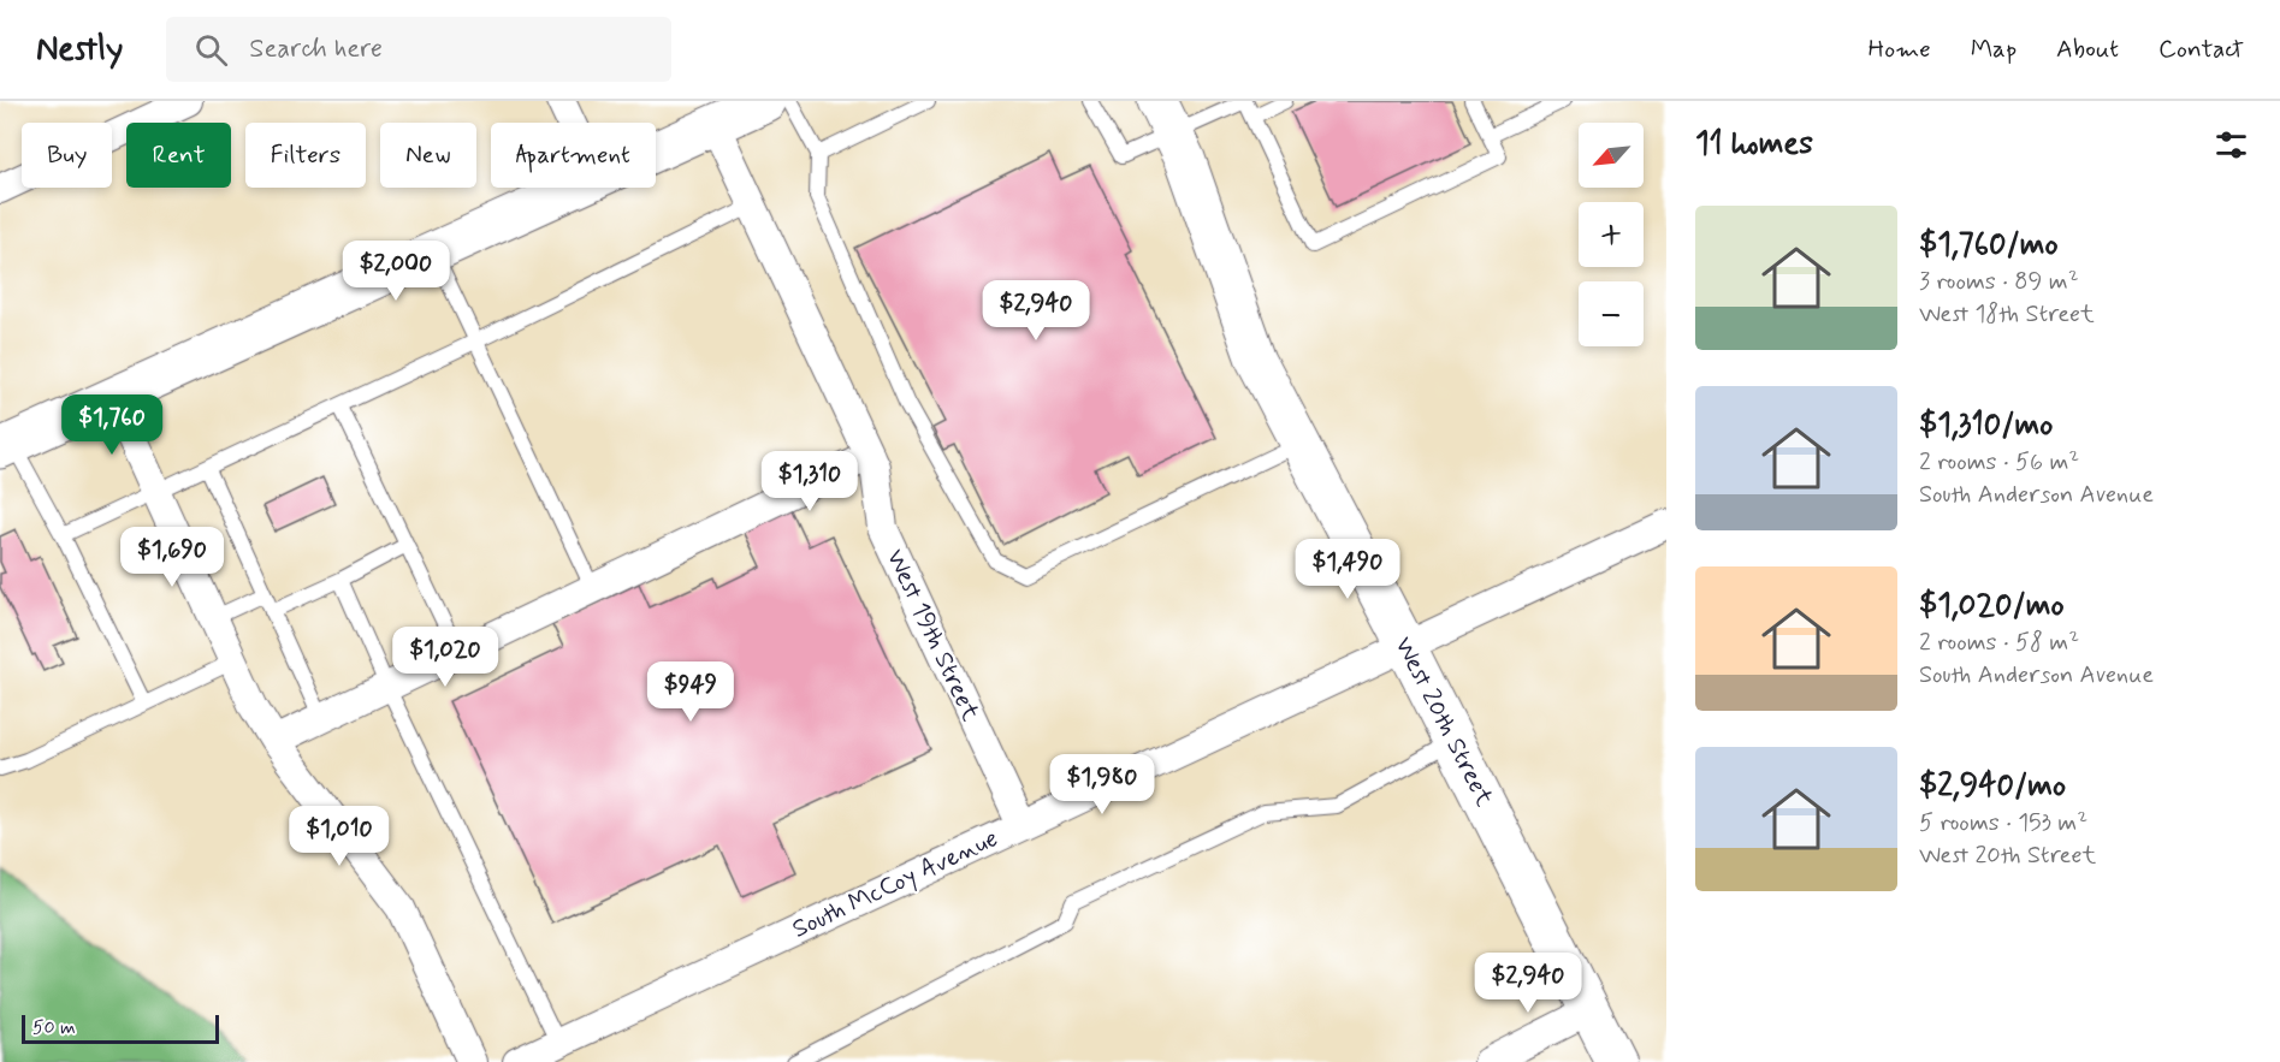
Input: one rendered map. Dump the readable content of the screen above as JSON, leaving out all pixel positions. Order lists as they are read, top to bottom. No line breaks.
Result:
{"streets":{"main road":["West 20th Street"],"street":["West 19th Street","South McCoy Avenue"]},"crossings":[["West 19th Street","South McCoy Avenue"],["West 20th Street","South McCoy Avenue"]],"scale_bar":"50 m","north":"bottom left","page":{"header":"Nestly","search":"Search here","nav":["Home","Map","About","Contact"],"heading":"11 homes","map_buttons":["+","−"],"chip":["Buy","Rent","Filters","New","Apartment"],"list":[{"name":"$1,760/mo","note":"3 rooms · 89 m² · West 18th Street"},{"name":"$1,310/mo","note":"2 rooms · 56 m² · South Anderson Avenue"},{"name":"$1,020/mo","note":"2 rooms · 58 m² · South Anderson Avenue"},{"name":"$2,940/mo","note":"5 rooms · 153 m² · West 20th Street"}],"price":["$2,000","$2,940","$1,760","$1,310","$1,690","$1,490","$1,020","$949","$1,980","$1,010","$2,940"],"scale":"50 m"}}
